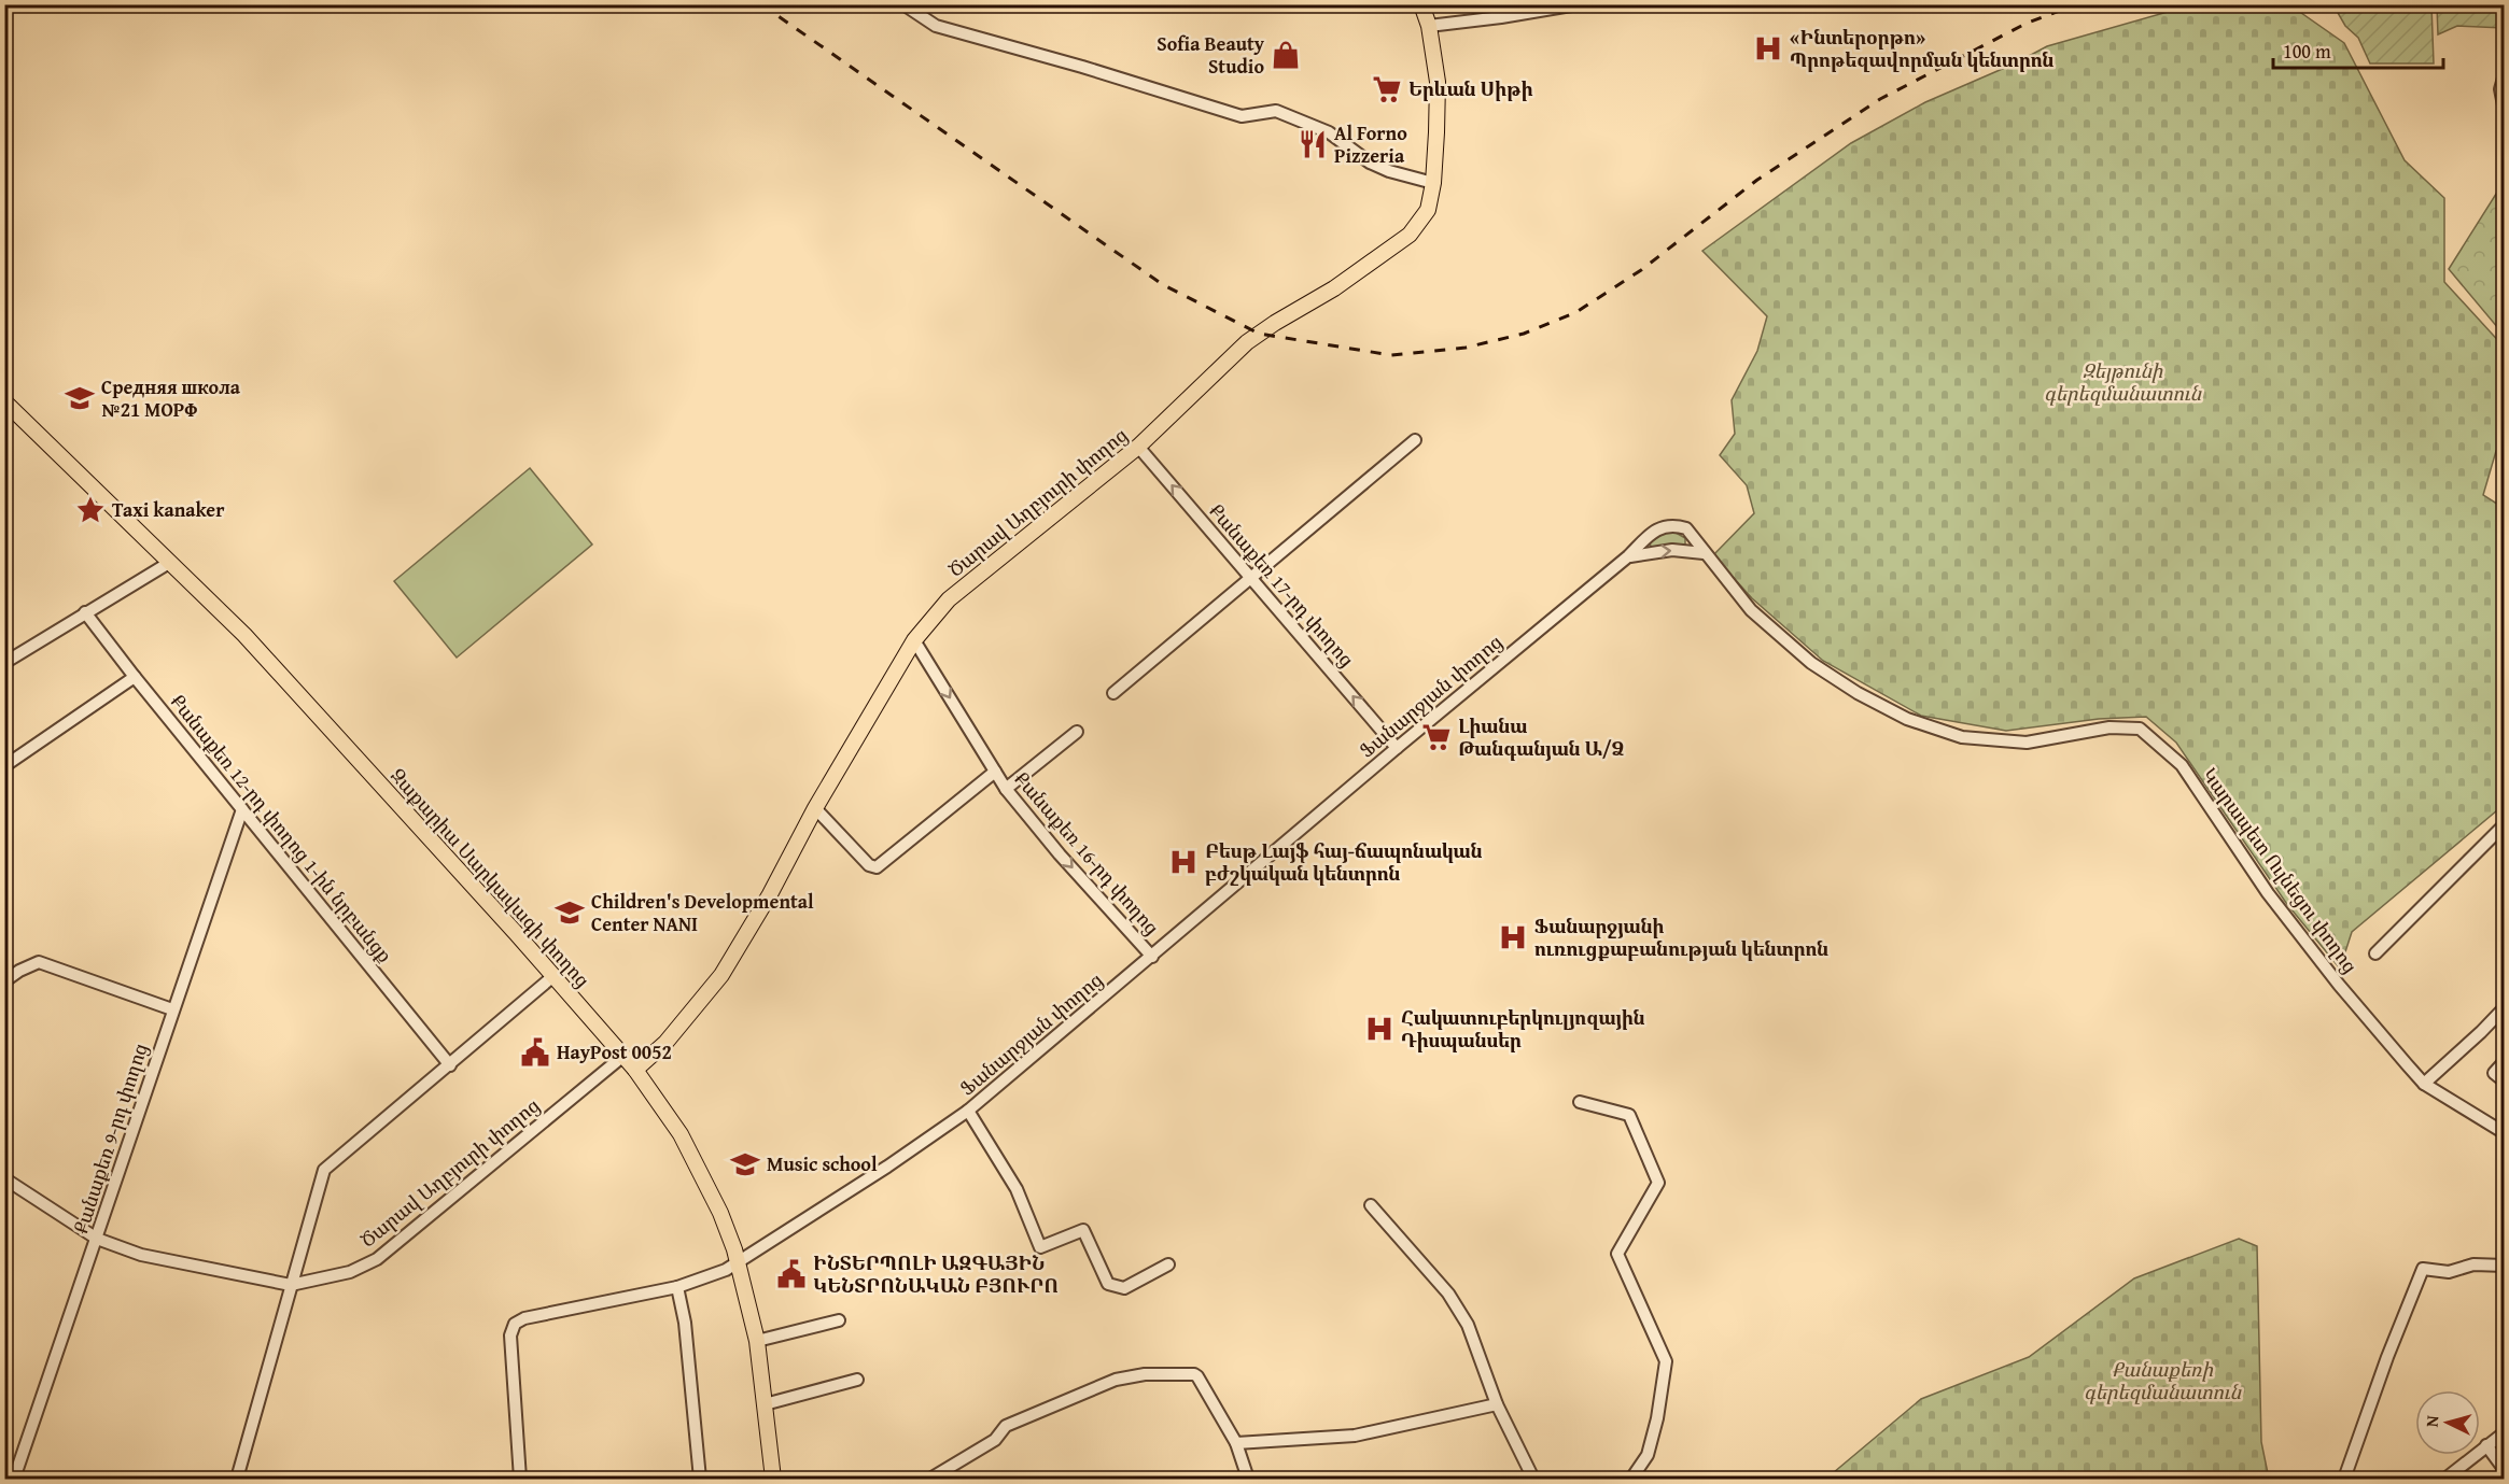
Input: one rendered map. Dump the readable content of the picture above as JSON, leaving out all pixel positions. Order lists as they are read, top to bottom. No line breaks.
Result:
{"streets":{"main road":["Ծարավ Աղբյուրի փողոց","Զաքարիա Սարկավագի փողոց"],"street":["Քանաքեռ 17-րդ փողոց","Ֆանարջյան փողոց","Քանաքեռ 12-րդ փողոց 1-ին նրբանցք","Քանաքեռ 16-րդ փողոց","Կարապետ Ուլնեցու փողոց","Քանաքեռ 9-րդ փողոց"]},"crossings":[["Ծարավ Աղբյուրի փողոց","Քանաքեռ 17-րդ փողոց"],["Ծարավ Աղբյուրի փողոց","Քանաքեռ 16-րդ փողոց"],["Ծարավ Աղբյուրի փողոց","Զաքարիա Սարկավագի փողոց"],["Քանաքեռ 17-րդ փողոց","Ֆանարջյան փողոց"],["Ֆանարջյան փողոց","Քանաքեռ 16-րդ փողոց"],["Ֆանարջյան փողոց","Կարապետ Ուլնեցու փողոց"],["Ֆանարջյան փողոց","Զաքարիա Սարկավագի փողոց"],["Քանաքեռ 12-րդ փողոց 1-ին նրբանցք","Քանաքեռ 9-րդ փողոց"]],"one_way":["Քանաքեռ 17-րդ փողոց","Քանաքեռ 16-րդ փողոց"],"parks":["Զեյթունի գերեզմանատուն","Քանաքեռի գերեզմանատուն"],"places":{"hospital":["«Ինտերօրթո» Պրոթեզավորման կենտրոն","Բեսթ Լայֆ հայ-ճապոնական բժշկական կենտրոն","Ֆանարջյանի ուռուցքաբանության կենտրոն","Հակատուբերկուլյոզային Դիսպանսեր"],"shop":["Sofia Beauty Studio"],"supermarket":["Երևան Սիթի","Լիանա Թանգանյան Ա/Ձ"],"restaurant":["Al Forno Pizzeria"],"school or university":["Средняя школа №21 МОРФ","Children's Developmental Center NANI","Music school"],"place":["Taxi kanaker"],"public building":["HayPost 0052","ԻՆՏԵՐՊՈԼԻ ԱԶԳԱՅԻՆ ԿԵՆՏՐՈՆԱԿԱՆ ԲՅՈՒՐՈ"]},"scale_bar":"100 m","north":"left"}
